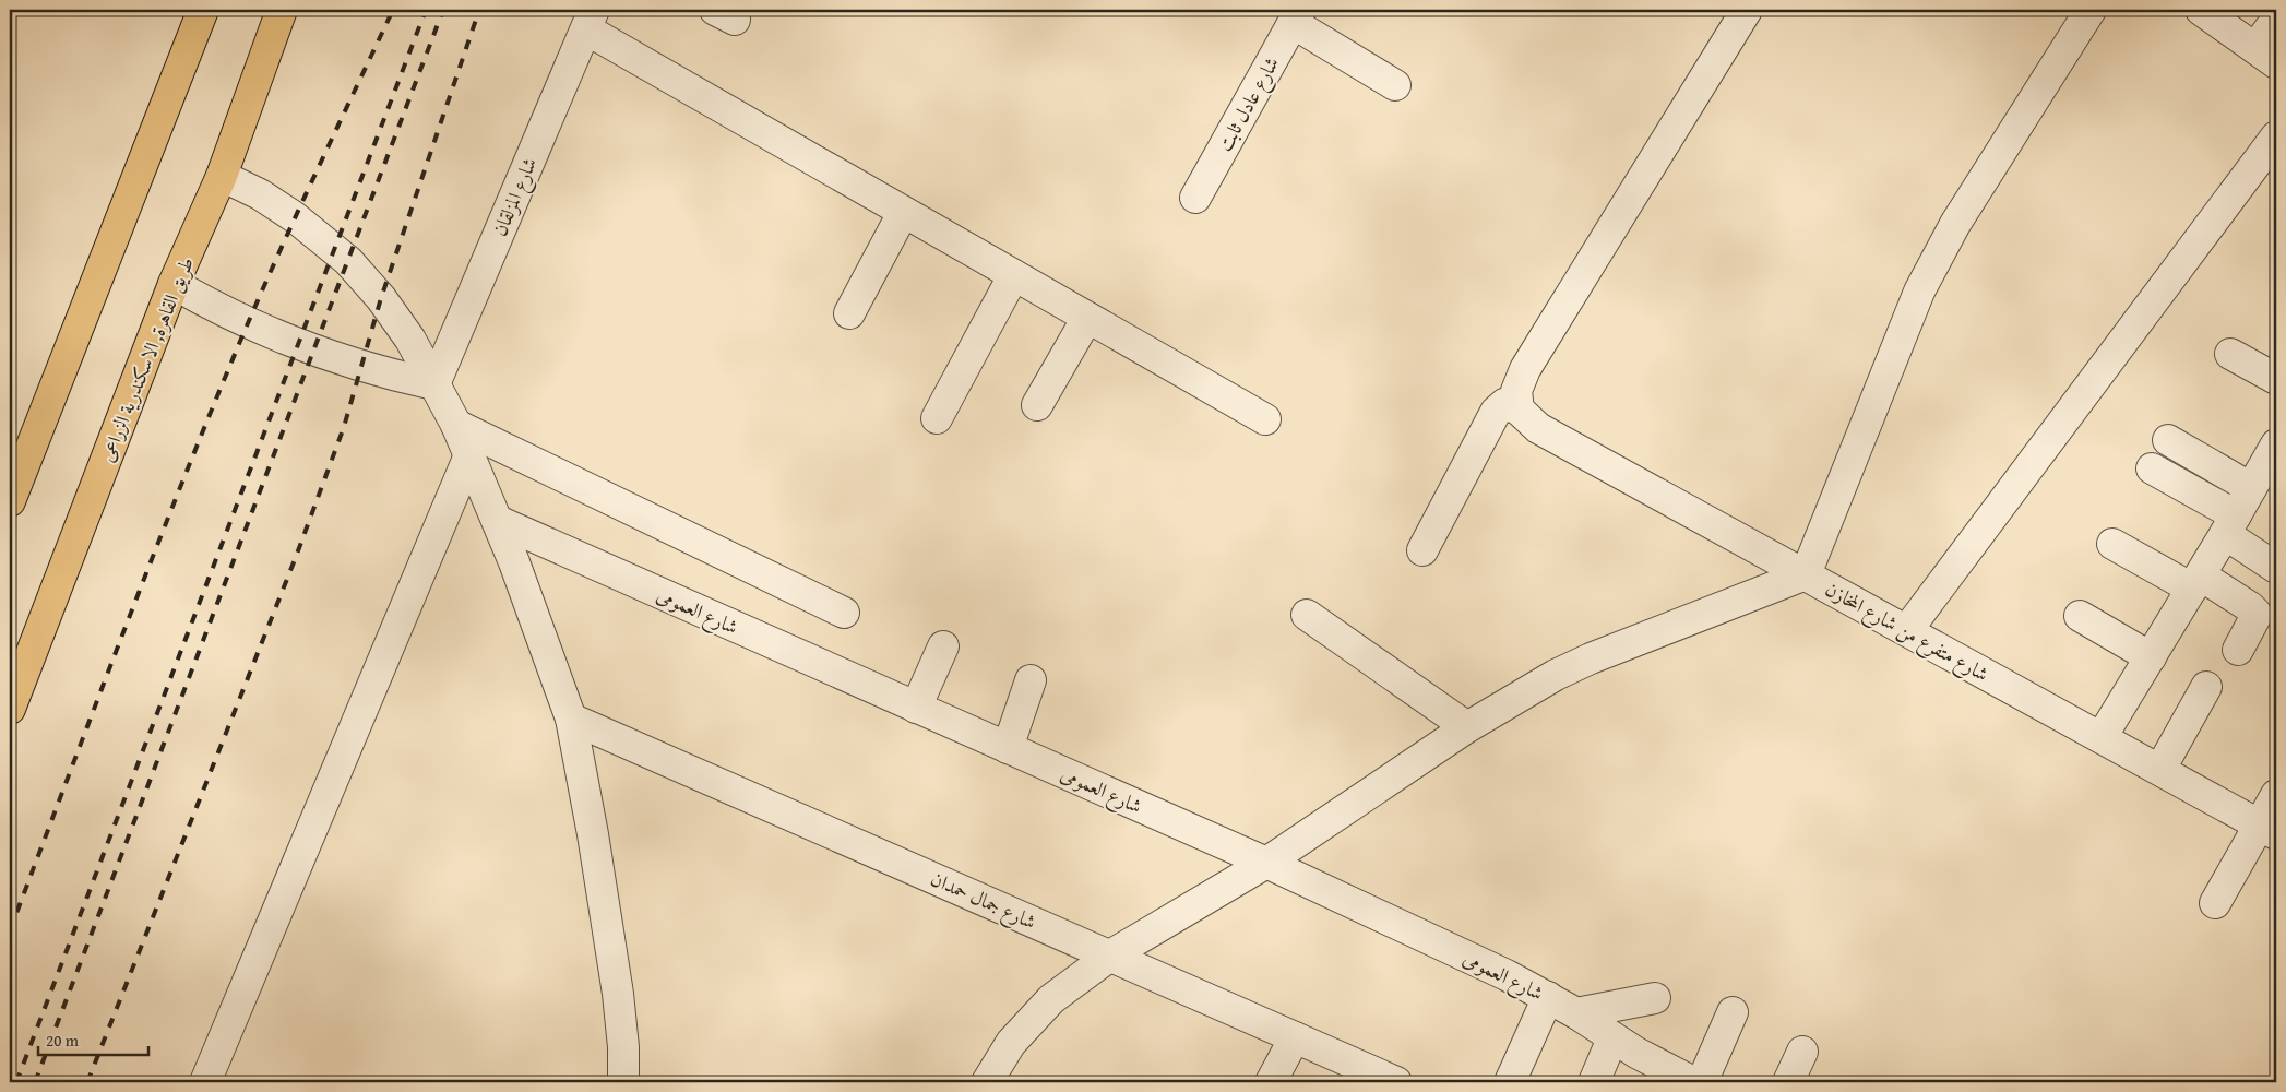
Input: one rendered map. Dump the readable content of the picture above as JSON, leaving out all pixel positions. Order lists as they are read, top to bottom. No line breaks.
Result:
{"streets":{"highway":["طريق القاهرة, الاسكندرية الزراعى"],"street":["شارع عادل ثابت","شارع المزلقان","شارع العمومى","شارع متفرع من شارع المخازن","شارع جمال حمدان"]},"scale_bar":"20 m"}
